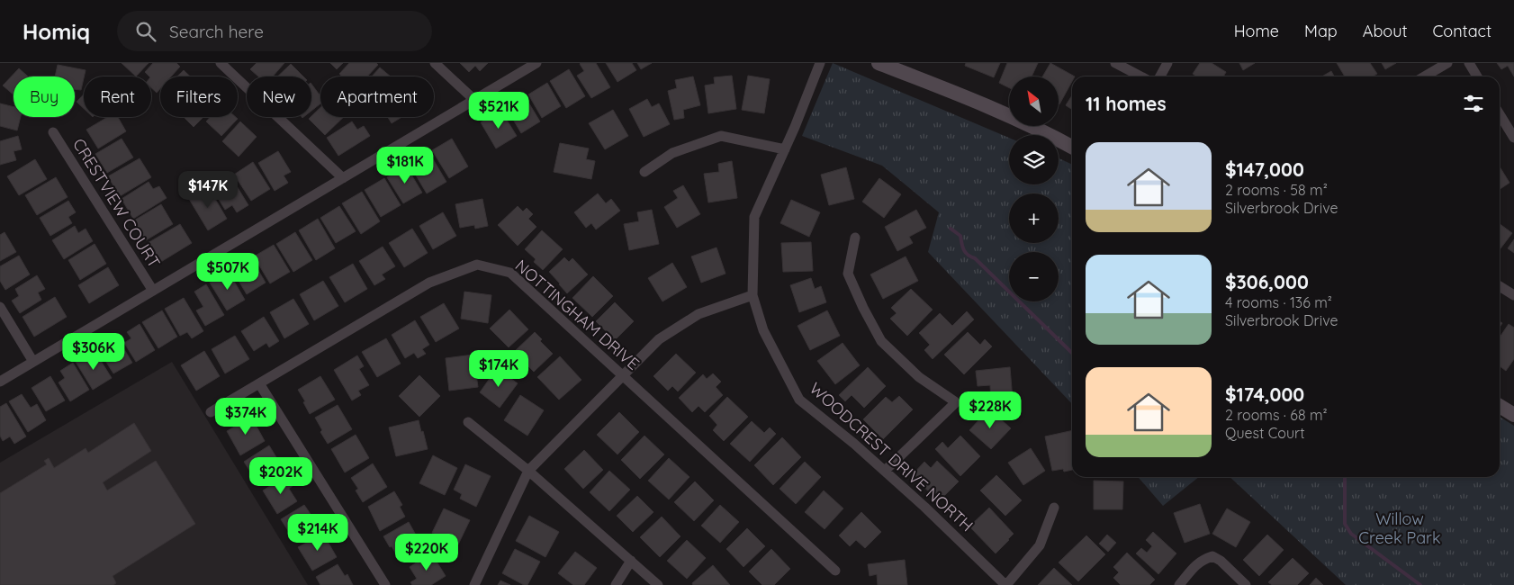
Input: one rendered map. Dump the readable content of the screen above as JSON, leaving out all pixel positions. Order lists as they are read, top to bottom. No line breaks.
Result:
{"streets":{"street":["CRESTVIEW COURT","NOTTINGHAM DRIVE","WOODCREST DRIVE NORTH"]},"parks":["Willow Creek Park"],"north":"top left","page":{"header":"Homiq","search":"Search here","nav":["Home","Map","About","Contact"],"map_buttons":["+","−"],"chip":["Buy","Rent","Filters","New","Apartment"],"heading":"11 homes","price":["$521K","$181K","$147K","$507K","$306K","$174K","$228K","$374K","$202K","$214K","$220K"],"list":[{"name":"$147,000","note":"2 rooms · 58 m² · Silverbrook Drive"},{"name":"$306,000","note":"4 rooms · 136 m² · Silverbrook Drive"},{"name":"$174,000","note":"2 rooms · 68 m² · Quest Court"}]}}
